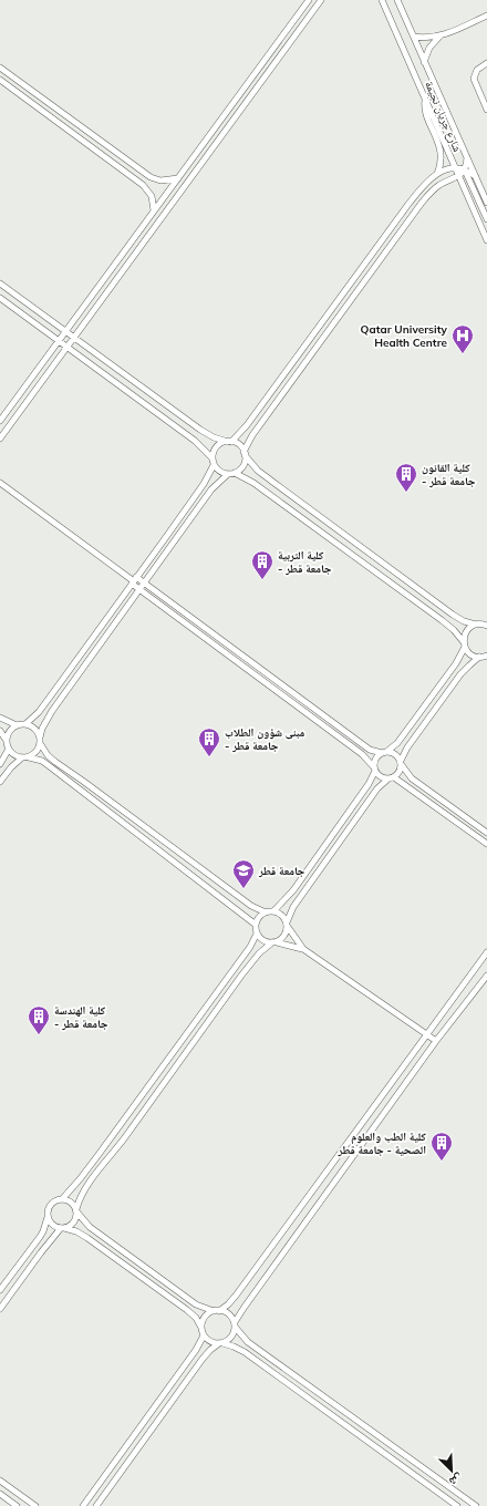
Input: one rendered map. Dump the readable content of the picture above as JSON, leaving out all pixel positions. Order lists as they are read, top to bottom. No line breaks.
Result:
{"streets":{"street":["شارع جريان نجيمة"]},"places":{"hospital":["Qatar University Health Centre"],"building":["كلية القانون - جامعة قطر","كلية التربية - جامعة قطر","مبنى شؤون الطلاب - جامعة قطر","كلية الهندسة - جامعة قطر","كلية الطب والعلوم الصحية - جامعة قطر"],"school or university":["جامعة قطر"]},"north":"bottom right"}
